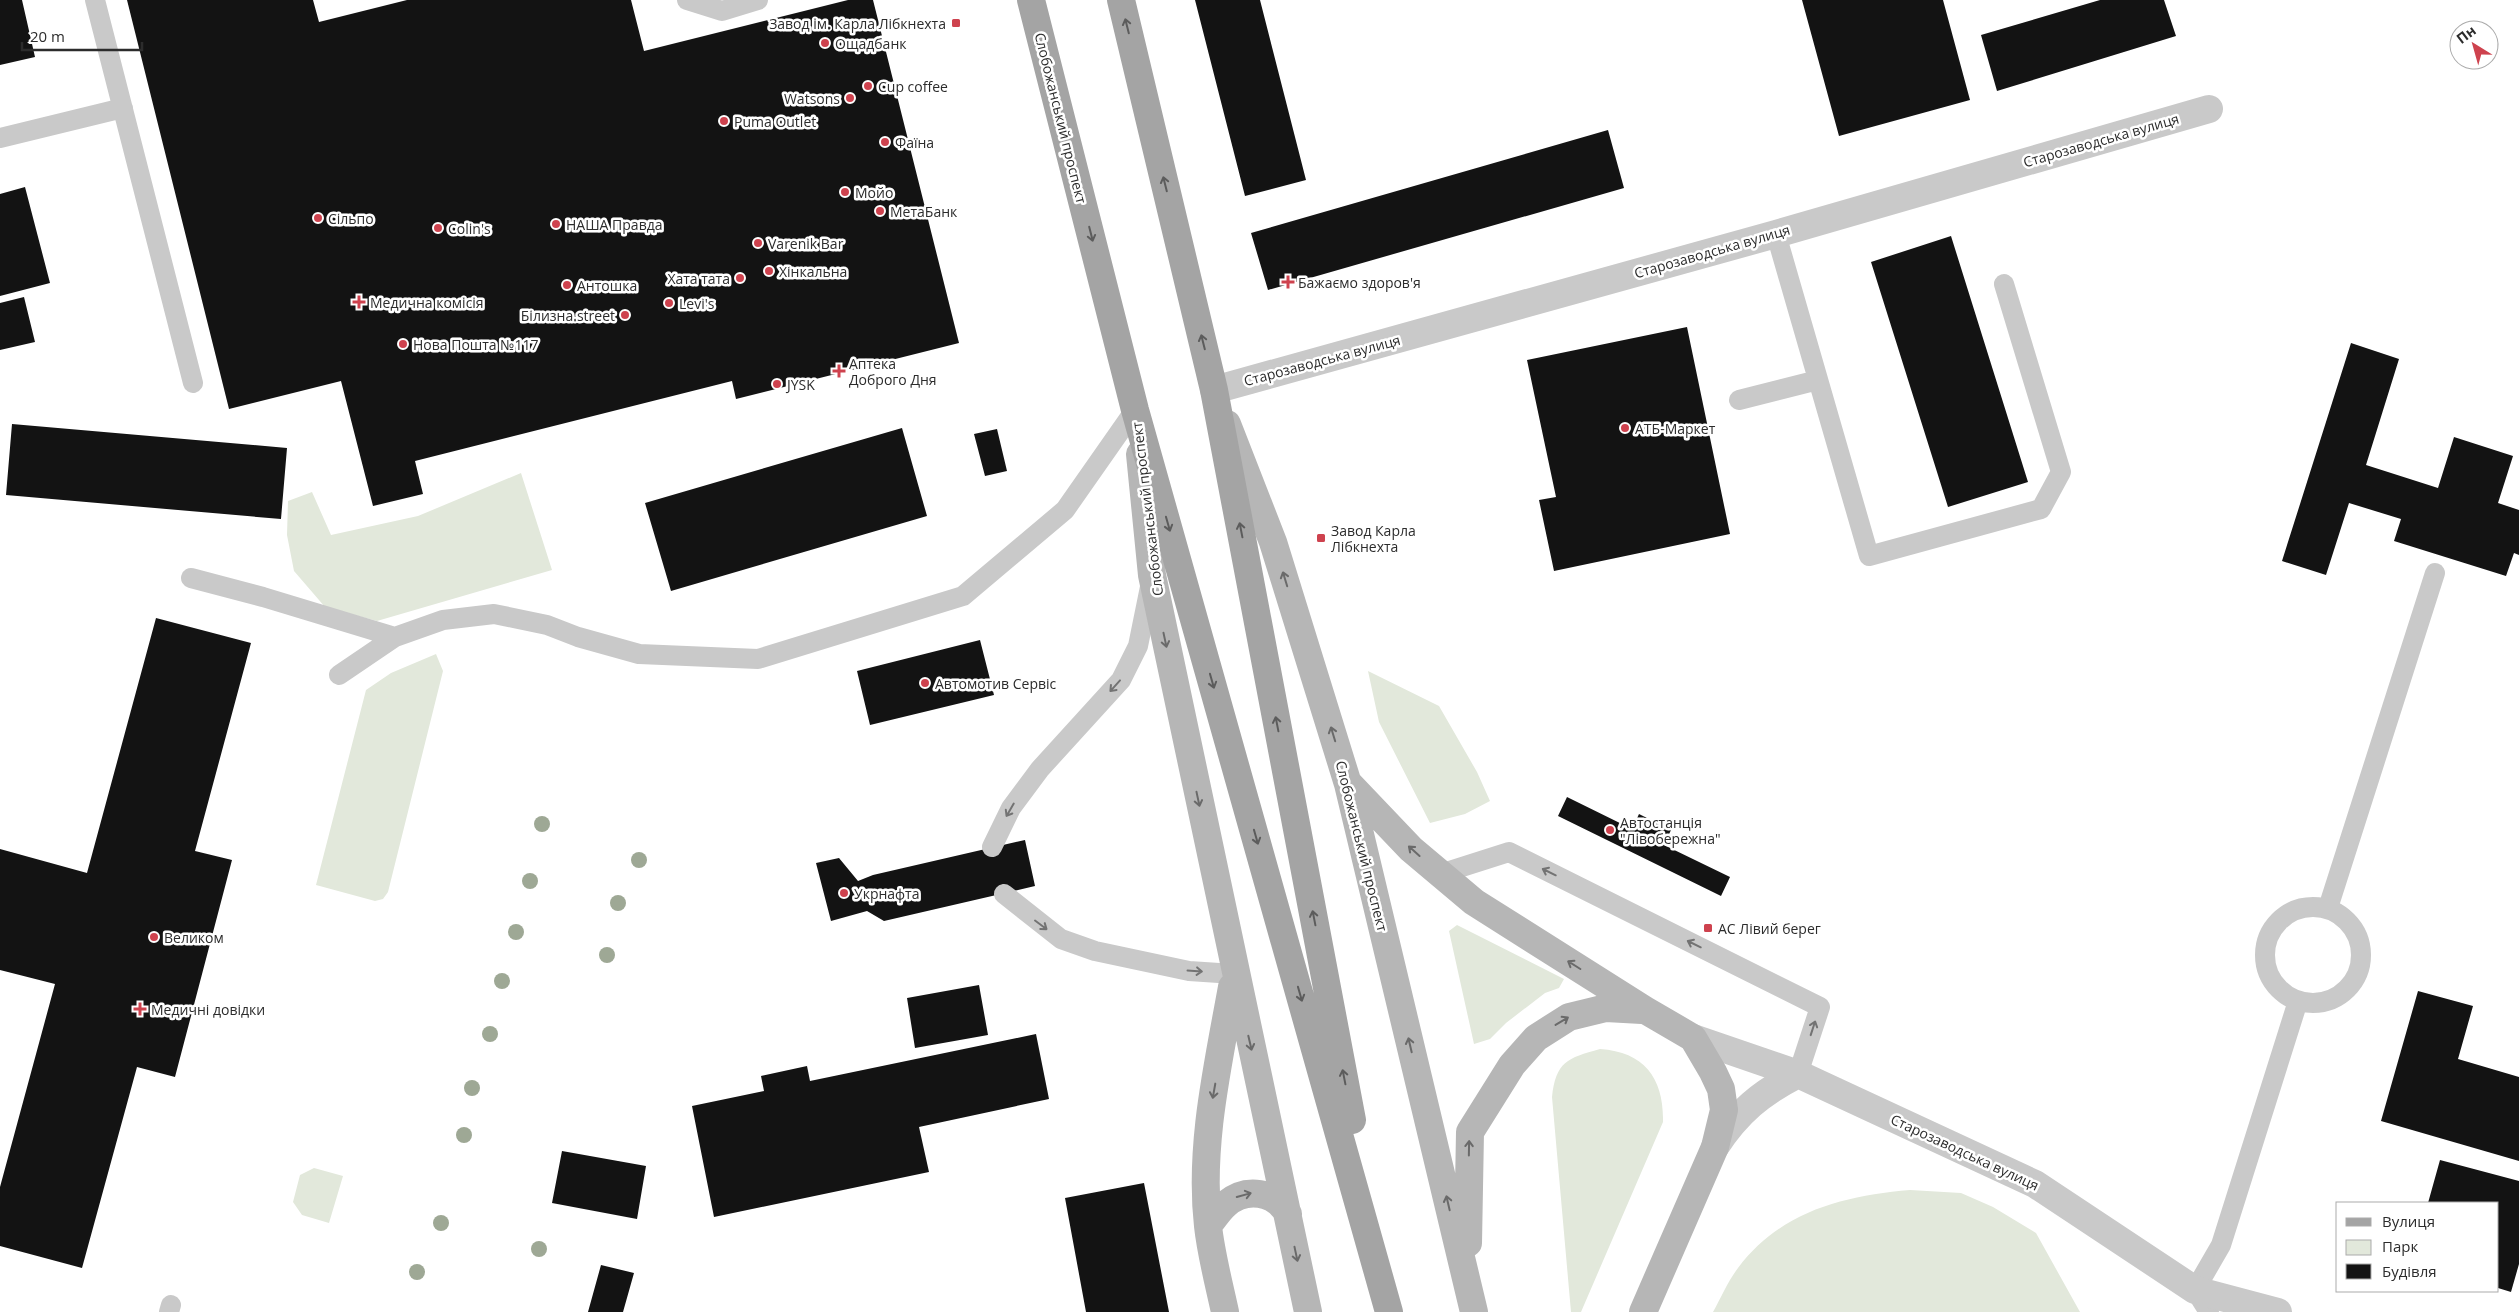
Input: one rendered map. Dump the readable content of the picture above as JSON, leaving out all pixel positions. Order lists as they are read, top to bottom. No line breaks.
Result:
{"streets":{"main road":["Слобожанський проспект"],"street":["Старозаводська вулиця"]},"crossings":[["Слобожанський проспект","Старозаводська вулиця"]],"places":{"transit":["Завод ім. Карла Лібкнехта","Завод Карла Лібкнехта","АС Лівий берег"],"other":["Ощадбанк","Cup coffee","Watsons","Puma Outlet","Фаїна","Мойо","МетаБанк","Сільпо","НАША Правда","Colin's","Varenik Bar","Хінкальна","Хата тата","Антошка","Levi's","Білизна.street","Нова Пошта №117","JYSK","АТБ-Маркет","Автомотив Сервіс","Автостанція \"Лівобережна\"","Укрнафта","Великом"],"health":["Бажаємо здоров'я","Медична комісія","Аптека Доброго Дня","Медичні довідки"]},"legend":["Вулиця","Парк","Будівля"],"scale_bar":"20 m","north":"top left"}
